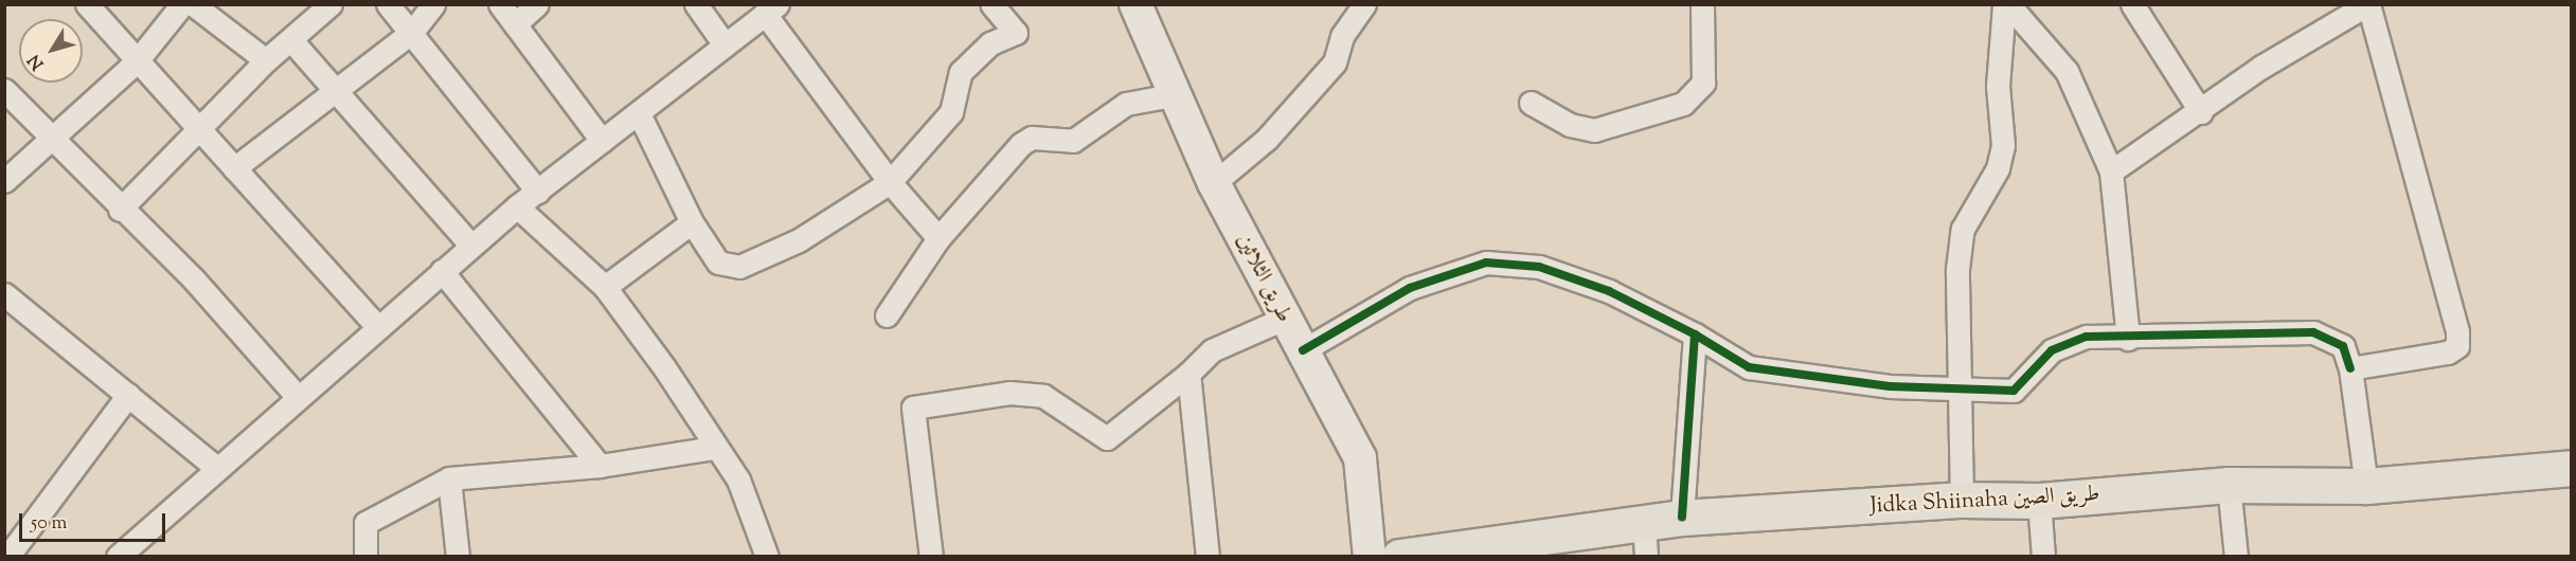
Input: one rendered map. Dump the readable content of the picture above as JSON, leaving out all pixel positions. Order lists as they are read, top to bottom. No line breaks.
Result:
{"streets":{"main road":["طريق الثلاثين","Jidka Shiinaha طريق الصين"]},"scale_bar":"50 m","north":"bottom left"}
